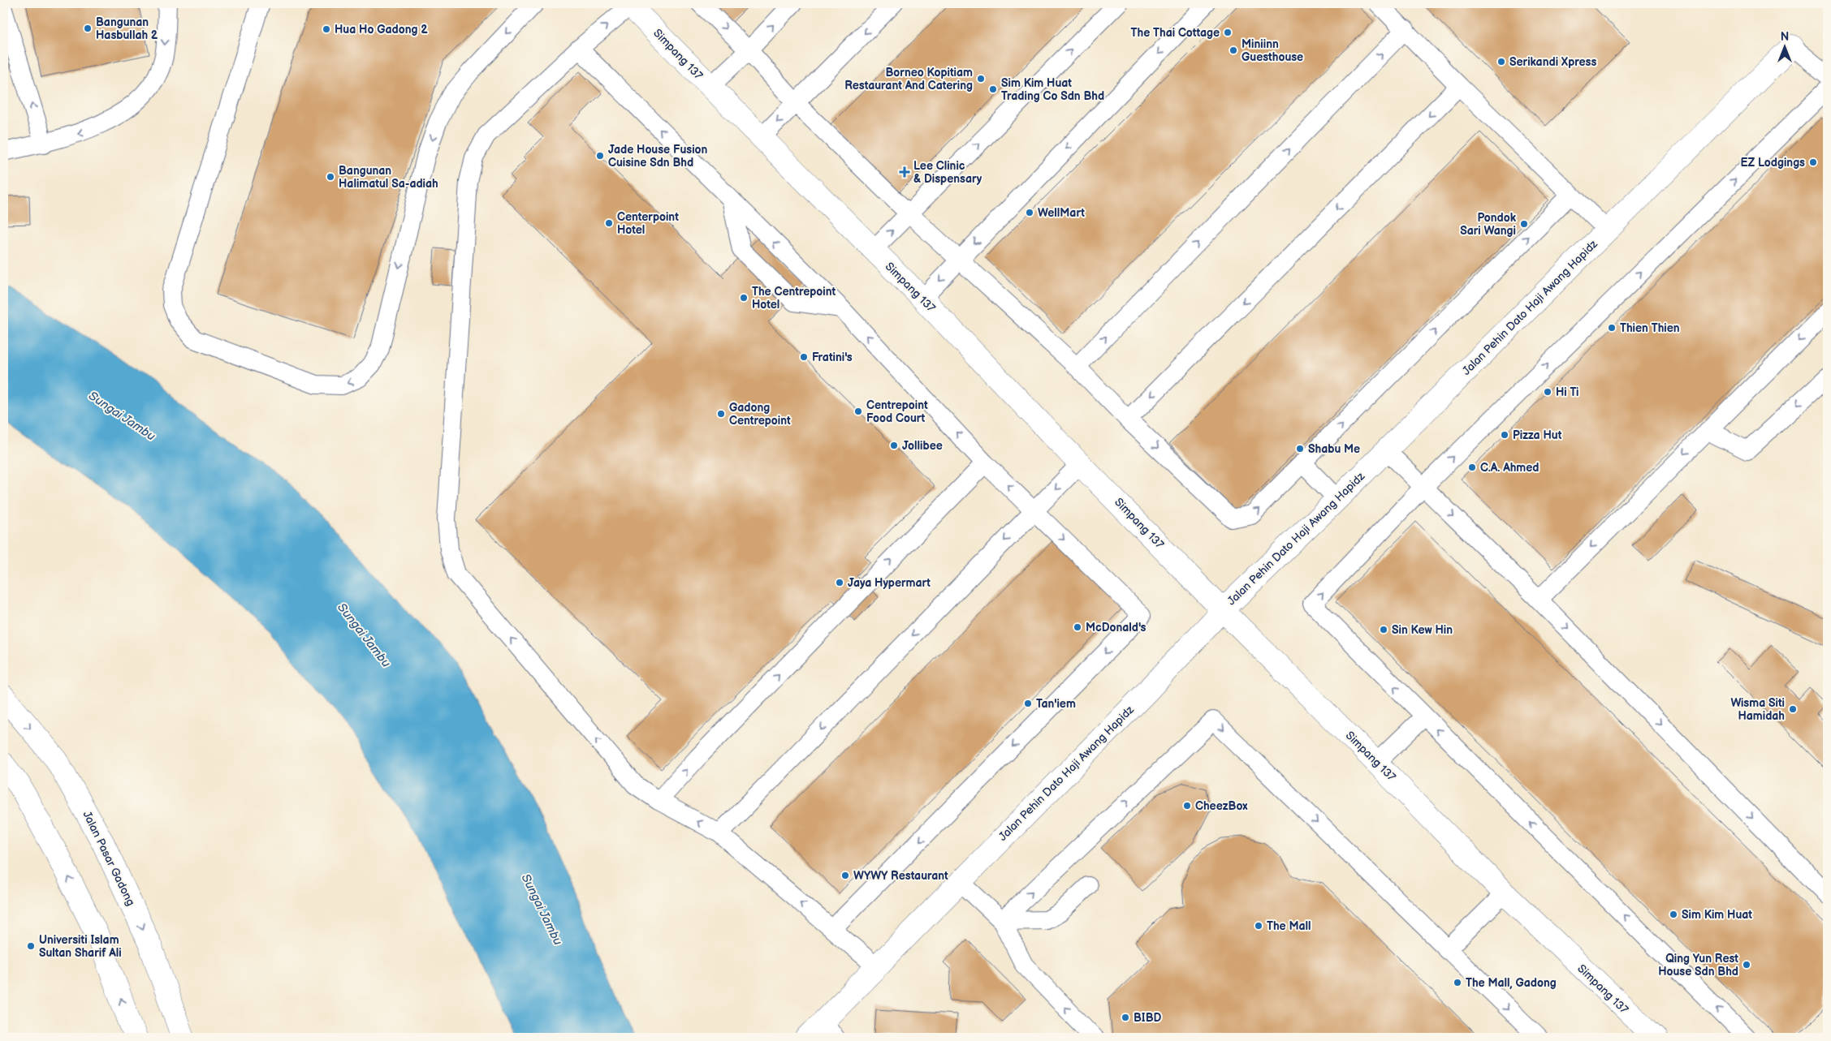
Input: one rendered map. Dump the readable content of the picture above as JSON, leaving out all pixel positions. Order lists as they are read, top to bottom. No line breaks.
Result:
{"streets":{"street":["Simpang 137","Jalan Pehin Dato Haji Awang Hapidz","Jalan Pasar Gadong"]},"crossings":[["Simpang 137","Jalan Pehin Dato Haji Awang Hapidz"]],"water":["Sungai Jambu"],"places":{"other":["Bangunan Hasbullah 2","Hua Ho Gadong 2","The Thai Cottage","Miniinn Guesthouse","Serikandi Xpress","Borneo Kopitiam Restaurant And Catering","Sim Kim Huat Trading Co Sdn Bhd","Jade House Fusion Cuisine Sdn Bhd","EZ Lodgings","Bangunan Halimatul Sa-adiah","WellMart","Centerpoint Hotel","Pondok Sari Wangi","The Centrepoint Hotel","Thien Thien","Fratini's","Hi Ti","Centrepoint Food Court","Gadong Centrepoint","Pizza Hut","Jollibee","Shabu Me","C.A. Ahmed","Jaya Hypermart","McDonald's","Sin Kew Hin","Tan'iem","Wisma Siti Hamidah","CheezBox","WYWY Restaurant","Sim Kim Huat","The Mall","Universiti Islam Sultan Sharif Ali","Qing Yun Rest House Sdn Bhd","The Mall, Gadong","BIBD"],"health":["Lee Clinic & Dispensary"]},"north":"top"}
